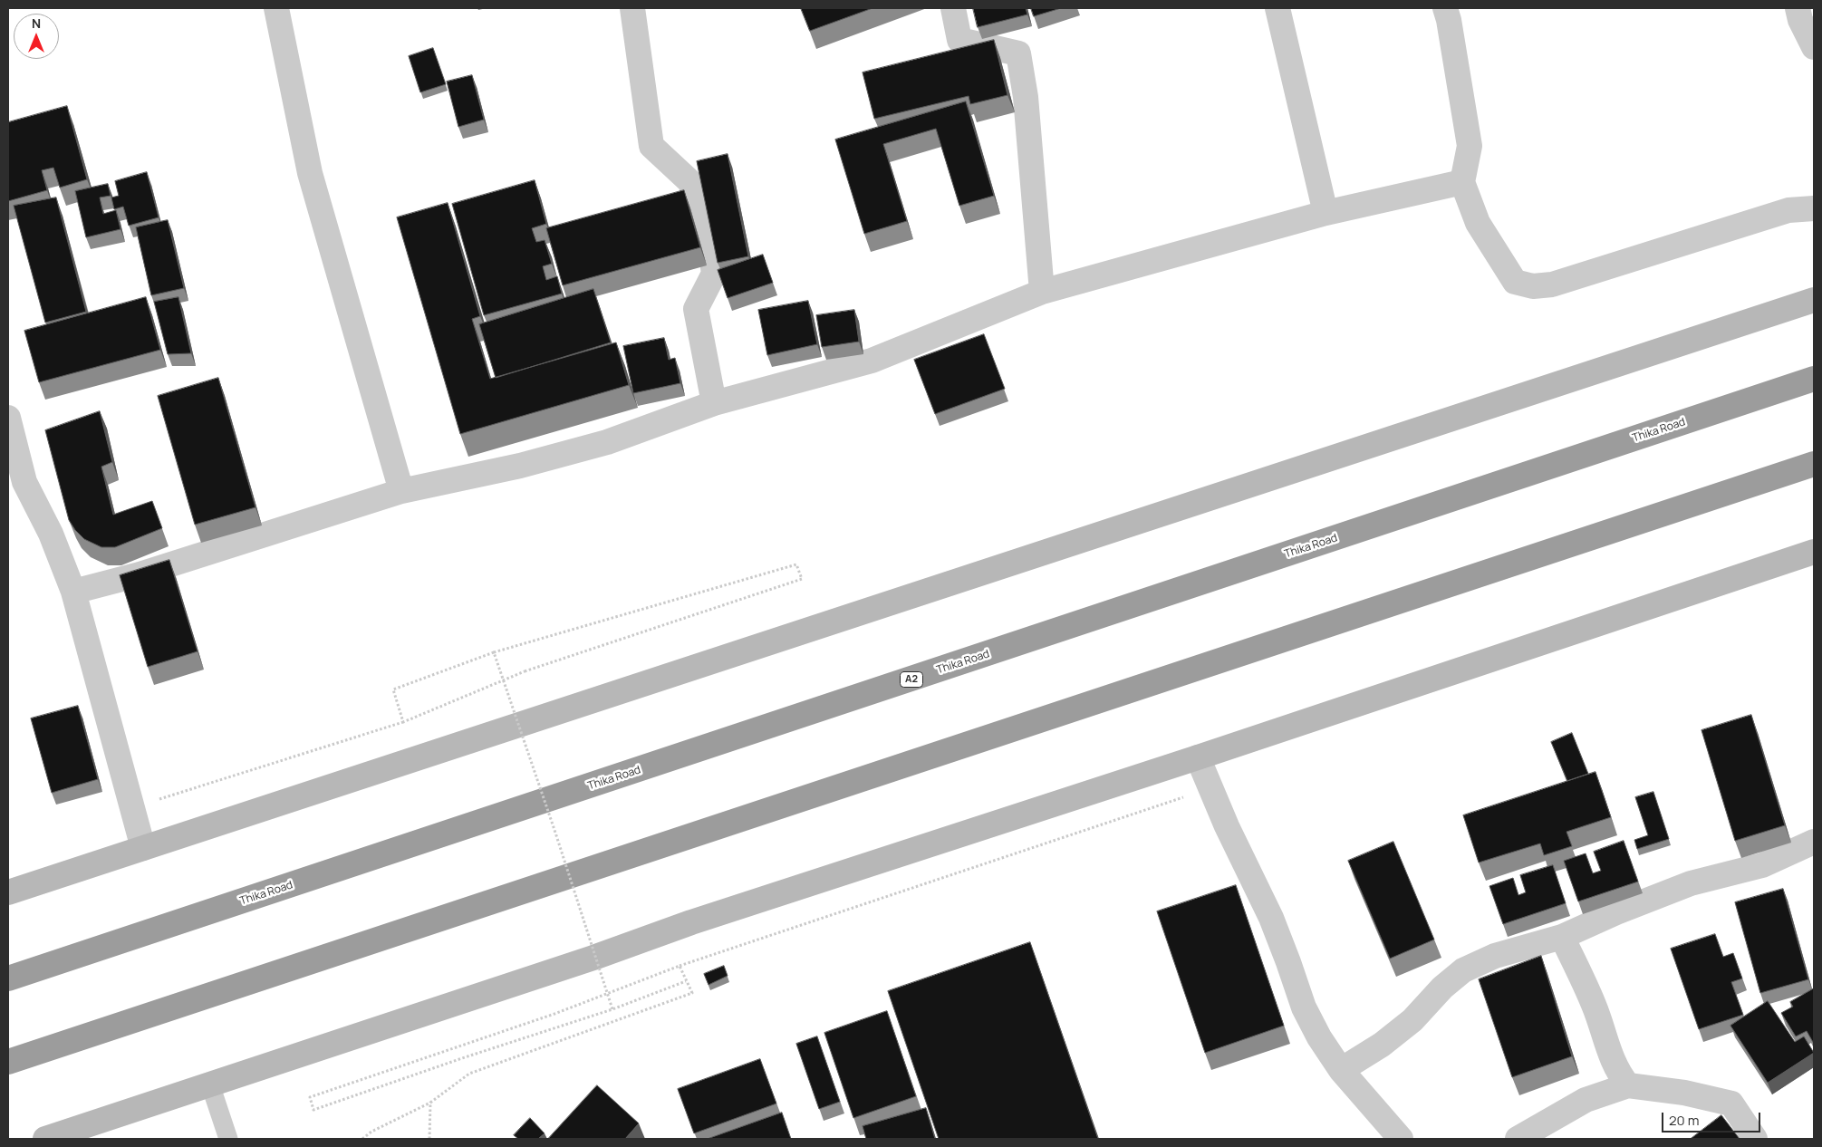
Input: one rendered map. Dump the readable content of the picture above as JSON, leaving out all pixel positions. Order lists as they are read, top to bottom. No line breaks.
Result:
{"streets":{"highway":["Thika Road","A2"]},"scale_bar":"20 m","north":"top"}
